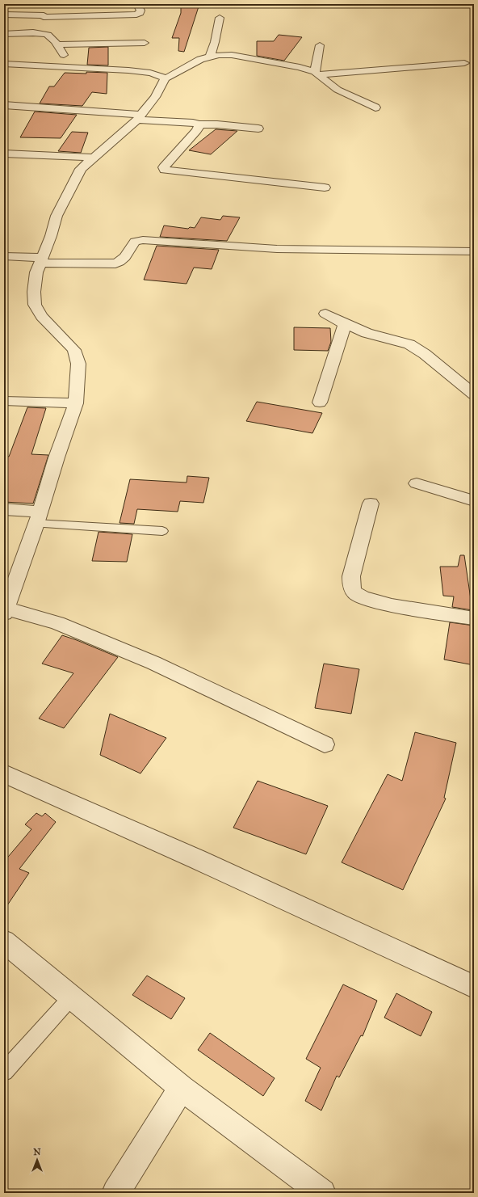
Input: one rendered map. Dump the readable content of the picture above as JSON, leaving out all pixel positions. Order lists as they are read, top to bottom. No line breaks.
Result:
{"north":"top"}
